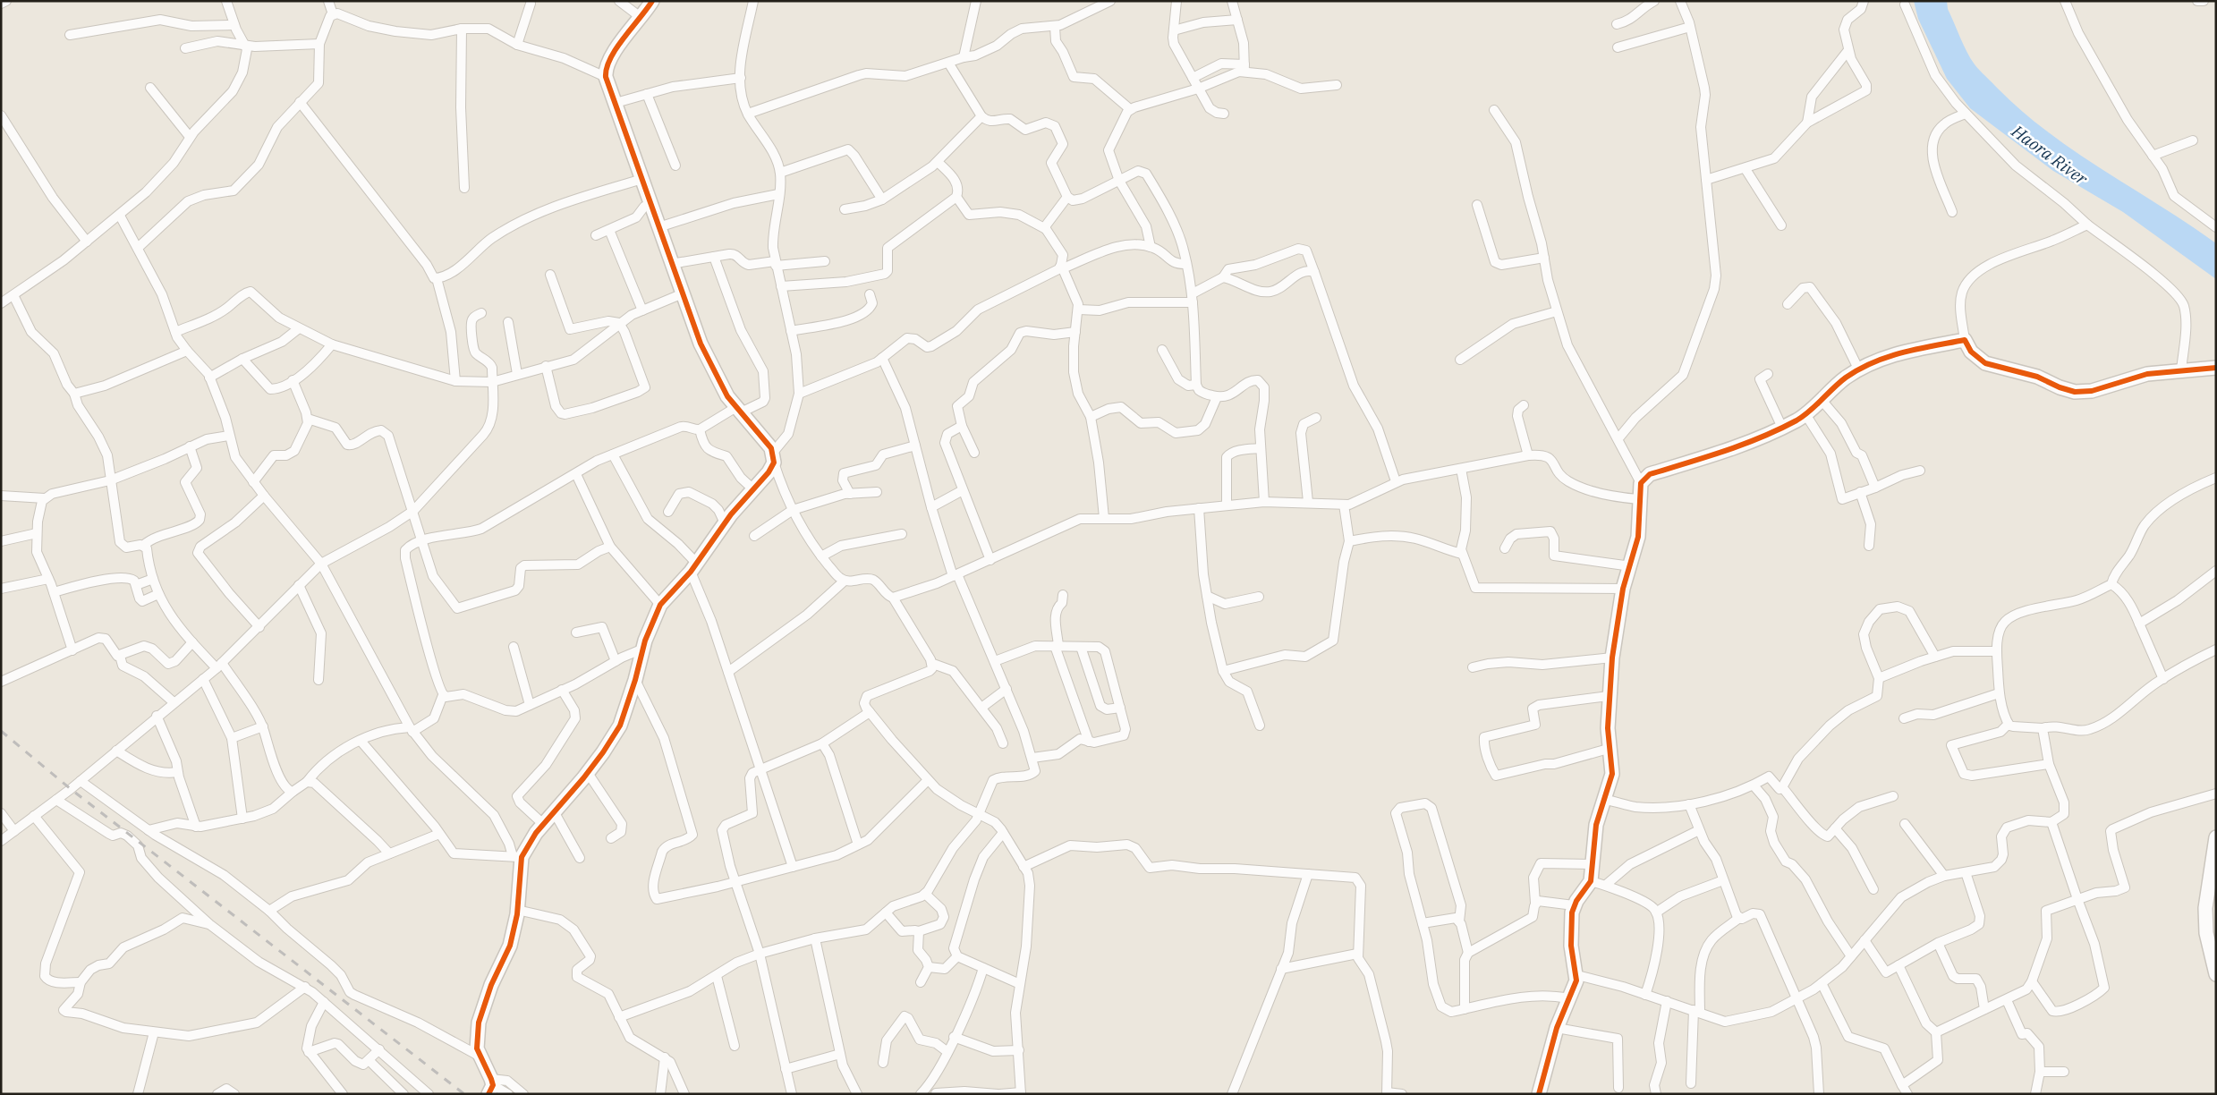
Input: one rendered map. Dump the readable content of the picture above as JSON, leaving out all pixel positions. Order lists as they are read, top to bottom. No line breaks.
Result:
{"water":["Haora River"]}
